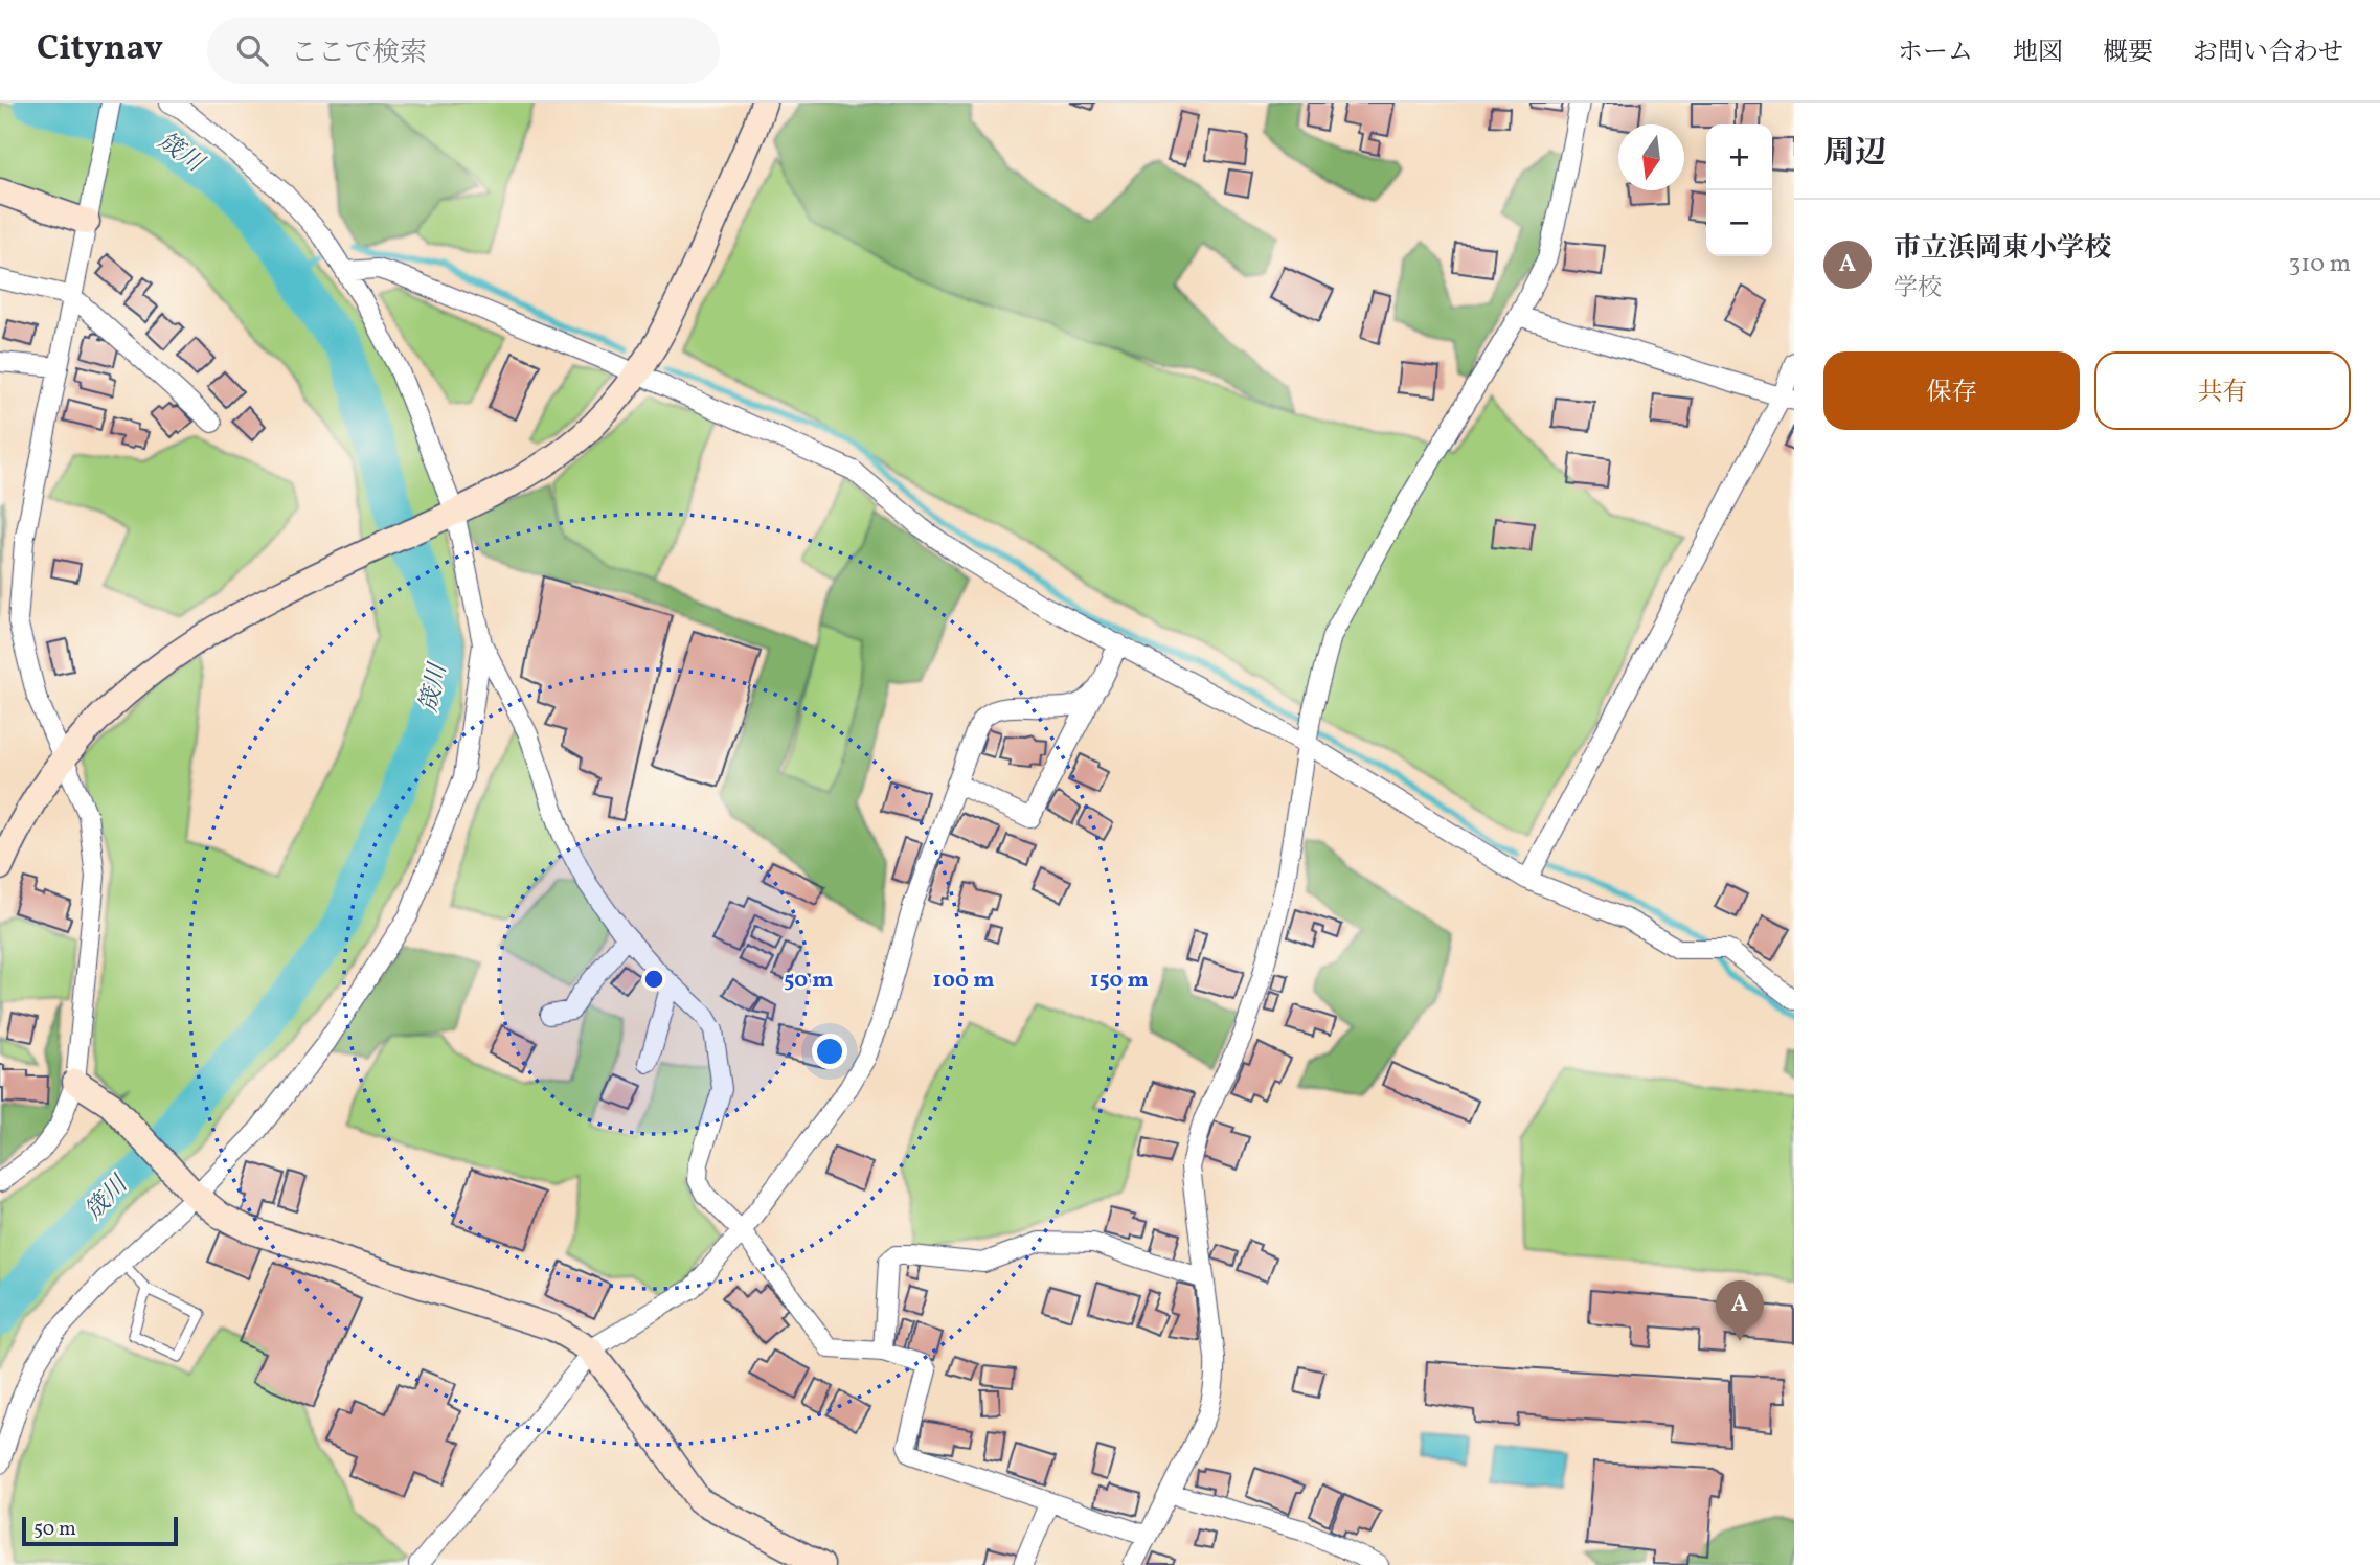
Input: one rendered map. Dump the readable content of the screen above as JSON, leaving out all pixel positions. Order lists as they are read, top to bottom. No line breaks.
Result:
{"water":["筬川"],"scale_bar":"50 m","north":"bottom","page":{"header":"Citynav","search":"ここで検索","nav":["ホーム","地図","概要","お問い合わせ"],"heading":"周辺","map_buttons":["+","−"],"list":[{"mark":"A","name":"市立浜岡東小学校","note":"学校","value":"310 m"}],"buttons":["保存","共有"],"pins":"A","scale":"50 m"},"rings":["50 m","100 m","150 m"]}
